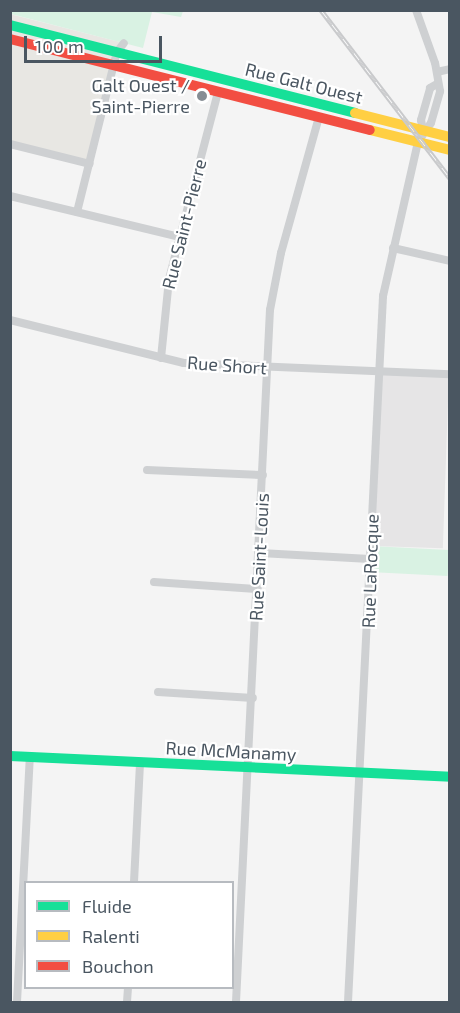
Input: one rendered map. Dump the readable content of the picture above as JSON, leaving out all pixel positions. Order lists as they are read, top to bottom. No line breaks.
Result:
{"streets":{"main road":["Rue Galt Ouest","Rue McManamy"],"street":["Rue Saint-Pierre","Rue Short","Rue Saint-Louis","Rue LaRocque"]},"crossings":[["Rue Galt Ouest","Rue Saint-Pierre"],["Rue Galt Ouest","Rue Saint-Louis"],["Rue Galt Ouest","Rue LaRocque"],["Rue Saint-Pierre","Rue Short"],["Rue Short","Rue Saint-Louis"],["Rue Short","Rue LaRocque"],["Rue Saint-Louis","Rue McManamy"],["Rue LaRocque","Rue McManamy"]],"places":["Galt Ouest / Saint-Pierre"],"legend":["Fluide","Ralenti","Bouchon"],"scale_bar":"100 m"}
